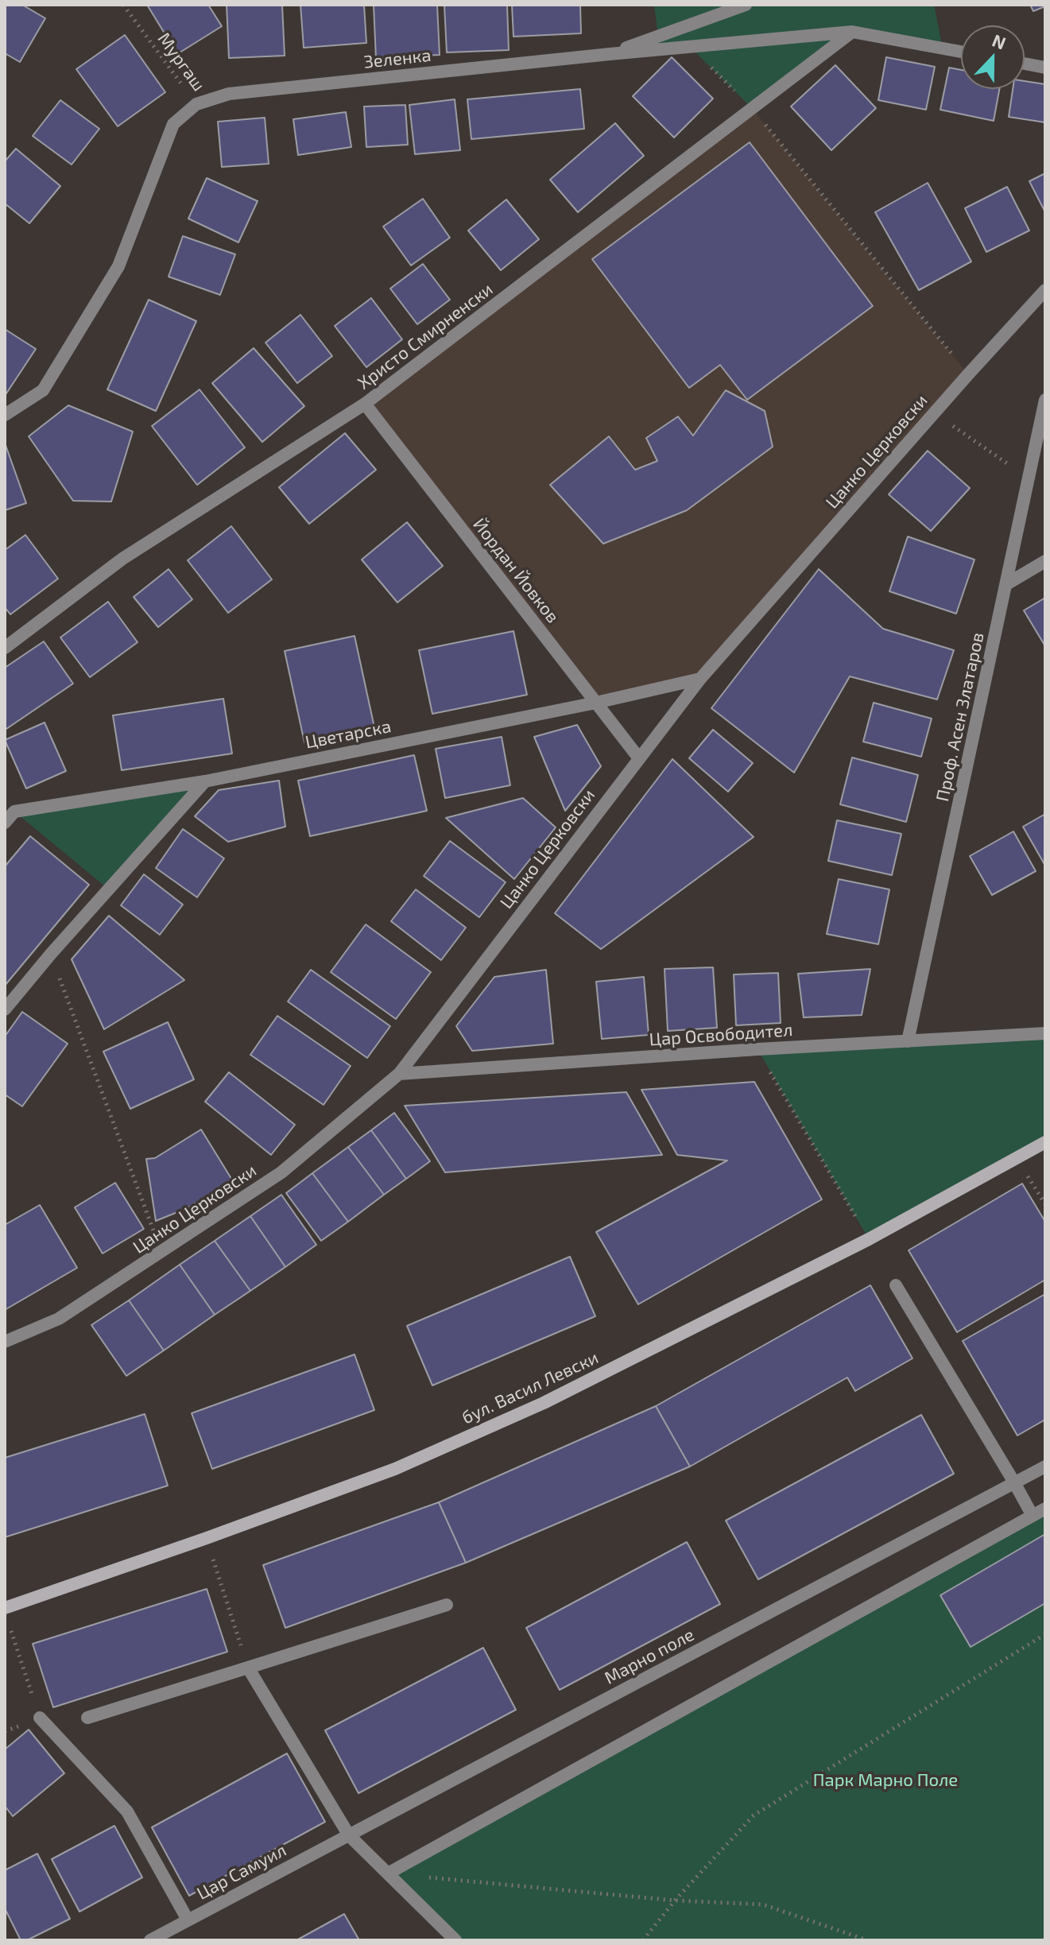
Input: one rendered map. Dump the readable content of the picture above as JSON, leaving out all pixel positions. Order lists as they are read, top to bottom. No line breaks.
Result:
{"streets":{"main road":["бул. Васил Левски"],"street":["Зеленка","Христо Смирненски","Цанко Церковски","Йордан Йовков","Проф. Асен Златаров","Цветарска","Цар Освободител","Марно поле","Цар Самуил"],"path":["Мургаш"]},"crossings":[["Зеленка","Мургаш"],["Зеленка","Христо Смирненски"],["Христо Смирненски","Йордан Йовков"],["Цанко Церковски","Йордан Йовков"],["Цанко Церковски","Цветарска"],["Цанко Церковски","Цар Освободител"],["Йордан Йовков","Цветарска"],["Проф. Асен Златаров","Цар Освободител"],["Марно поле","Цар Самуил"]],"parks":["Парк Марно Поле"],"north":"top"}
